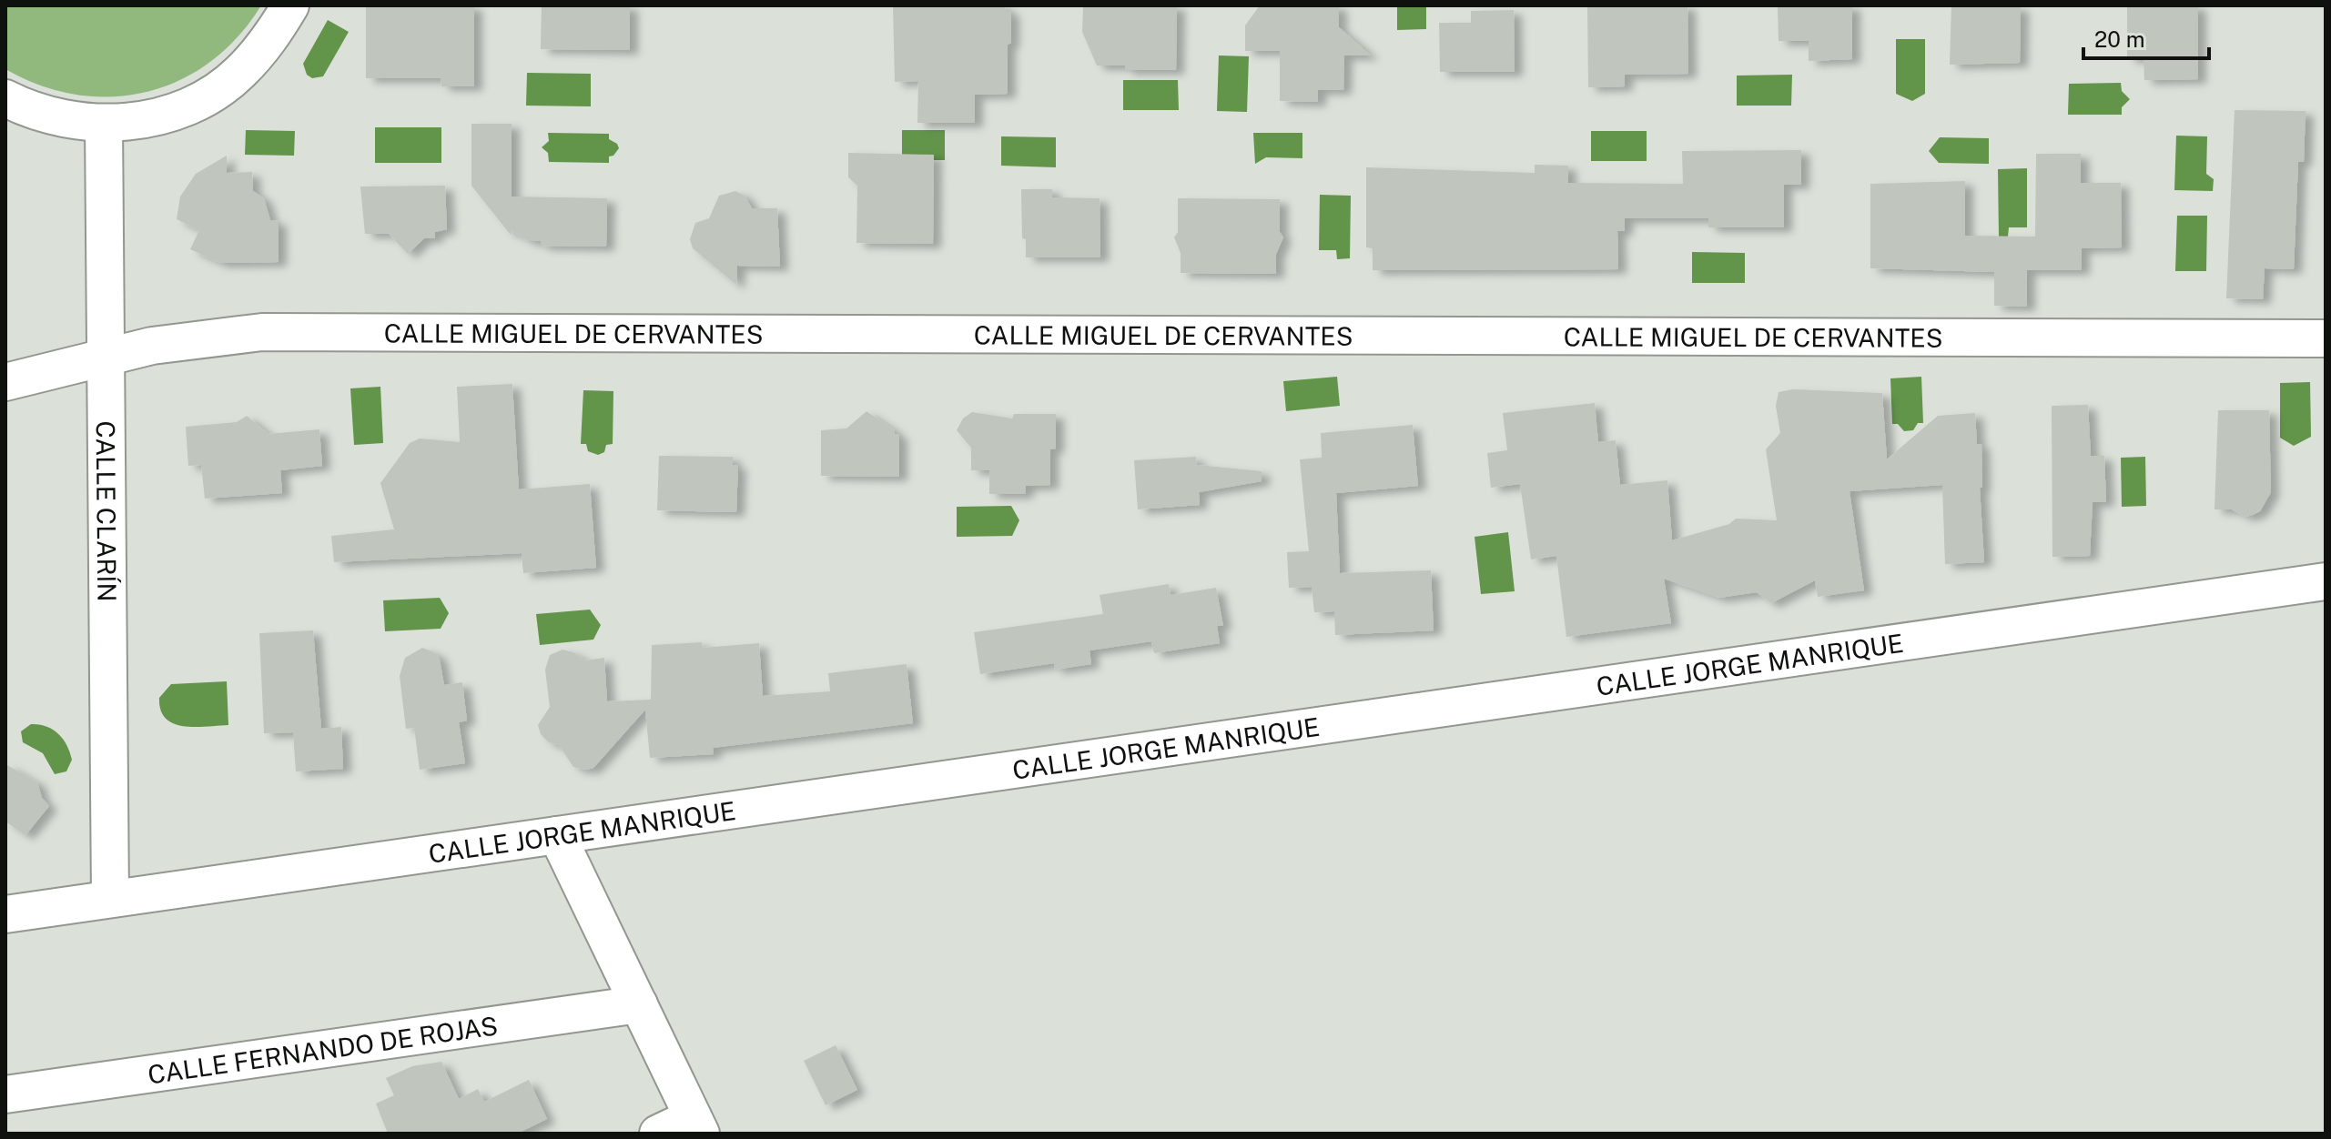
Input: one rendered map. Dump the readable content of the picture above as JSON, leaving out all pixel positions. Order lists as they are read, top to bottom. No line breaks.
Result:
{"streets":{"street":["CALLE MIGUEL DE CERVANTES","CALLE CLARÍN","CALLE JORGE MANRIQUE","CALLE FERNANDO DE ROJAS"]},"crossings":[["CALLE MIGUEL DE CERVANTES","CALLE CLARÍN"],["CALLE CLARÍN","CALLE JORGE MANRIQUE"]],"scale_bar":"20 m"}
